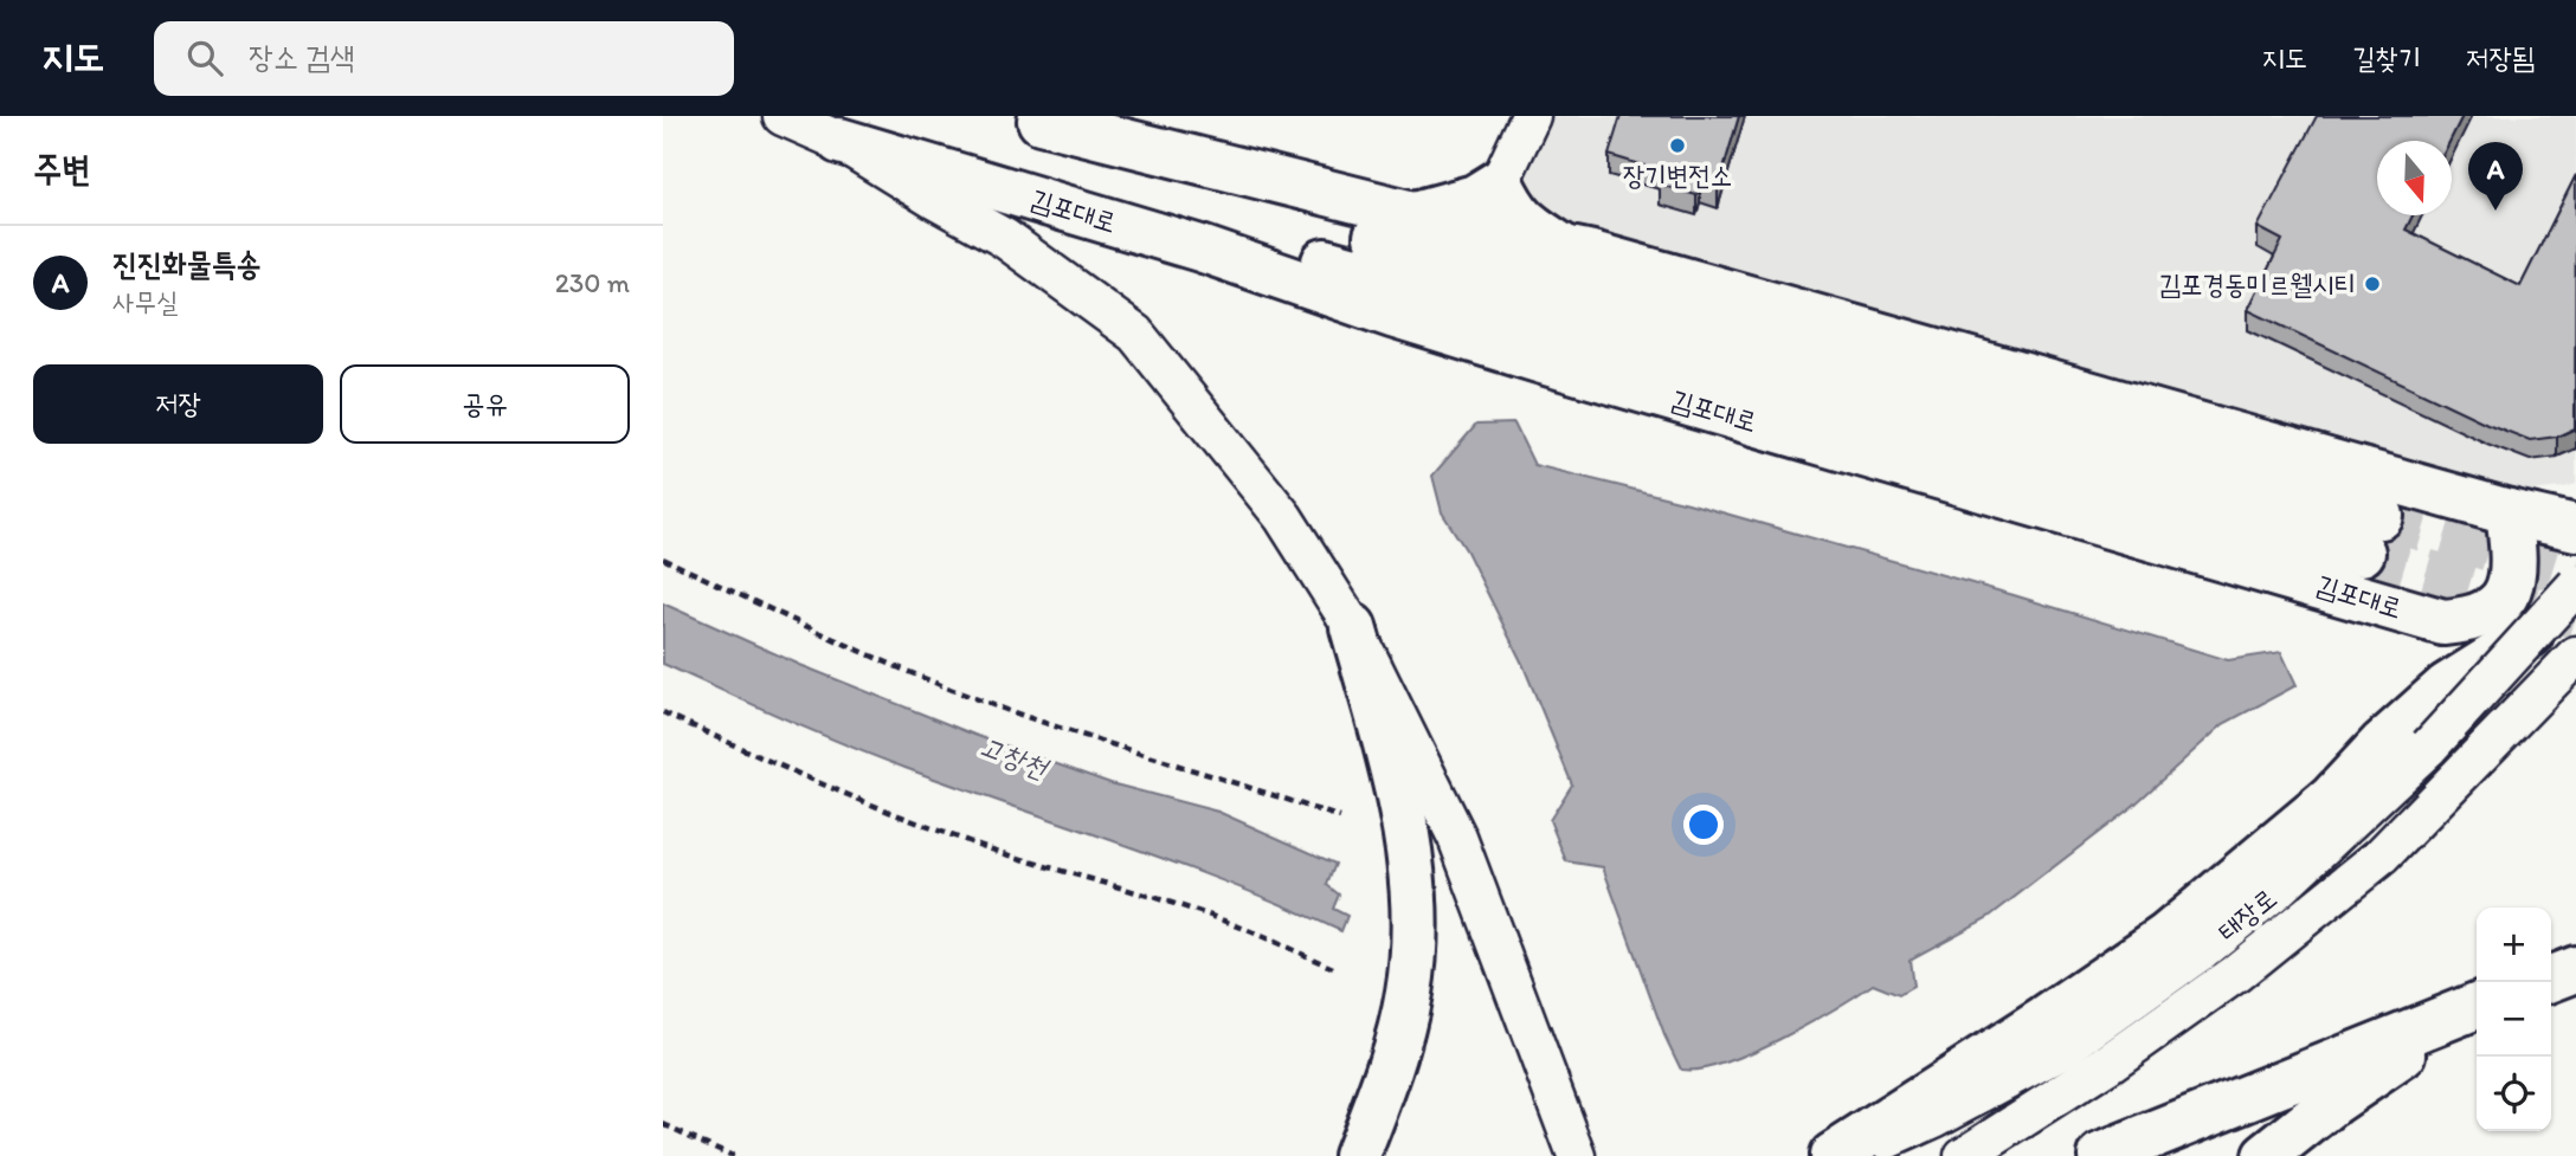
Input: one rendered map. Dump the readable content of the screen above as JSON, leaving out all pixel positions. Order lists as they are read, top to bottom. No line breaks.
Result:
{"streets":{"main road":["김포대로"],"street":["태장로"]},"water":["고창천"],"places":["장기변전소","김포경동미르웰시티"],"north":"bottom","page":{"header":"지도","search":"장소 검색","nav":["지도","길찾기","저장됨"],"heading":"주변","pins":"A","list":[{"mark":"A","name":"진진화물특송","note":"사무실","value":"230 m"}],"buttons":["저장","공유"],"map_buttons":["+","−"]}}
